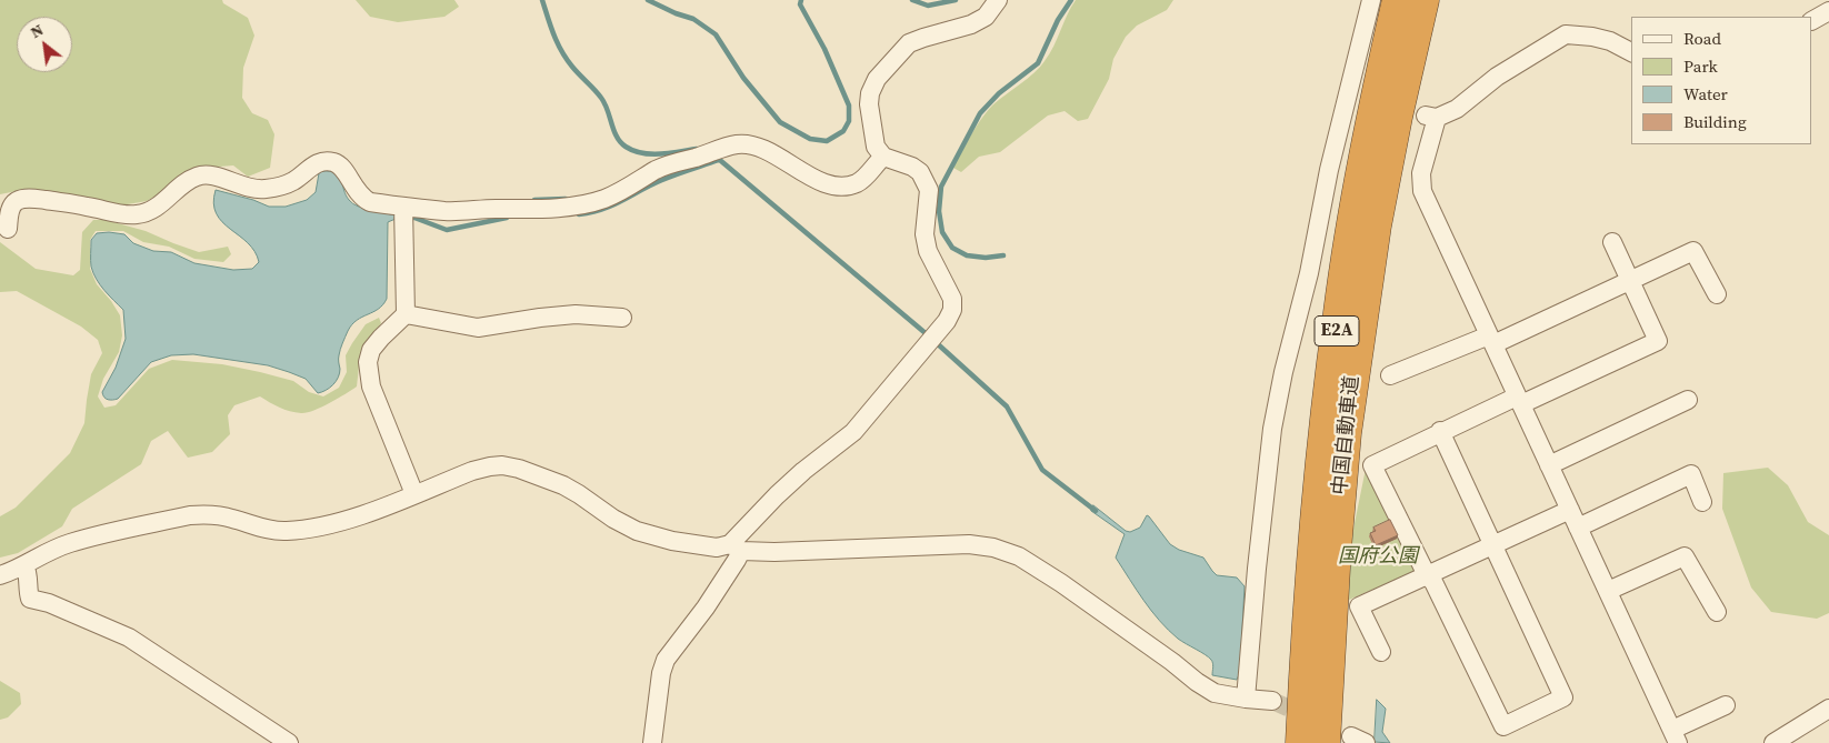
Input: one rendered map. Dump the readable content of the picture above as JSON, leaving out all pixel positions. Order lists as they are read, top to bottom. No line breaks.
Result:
{"streets":{"highway":["E2A","中国自動車道"]},"parks":["国府公園"],"legend":["Road","Park","Water","Building"],"north":"top left"}
